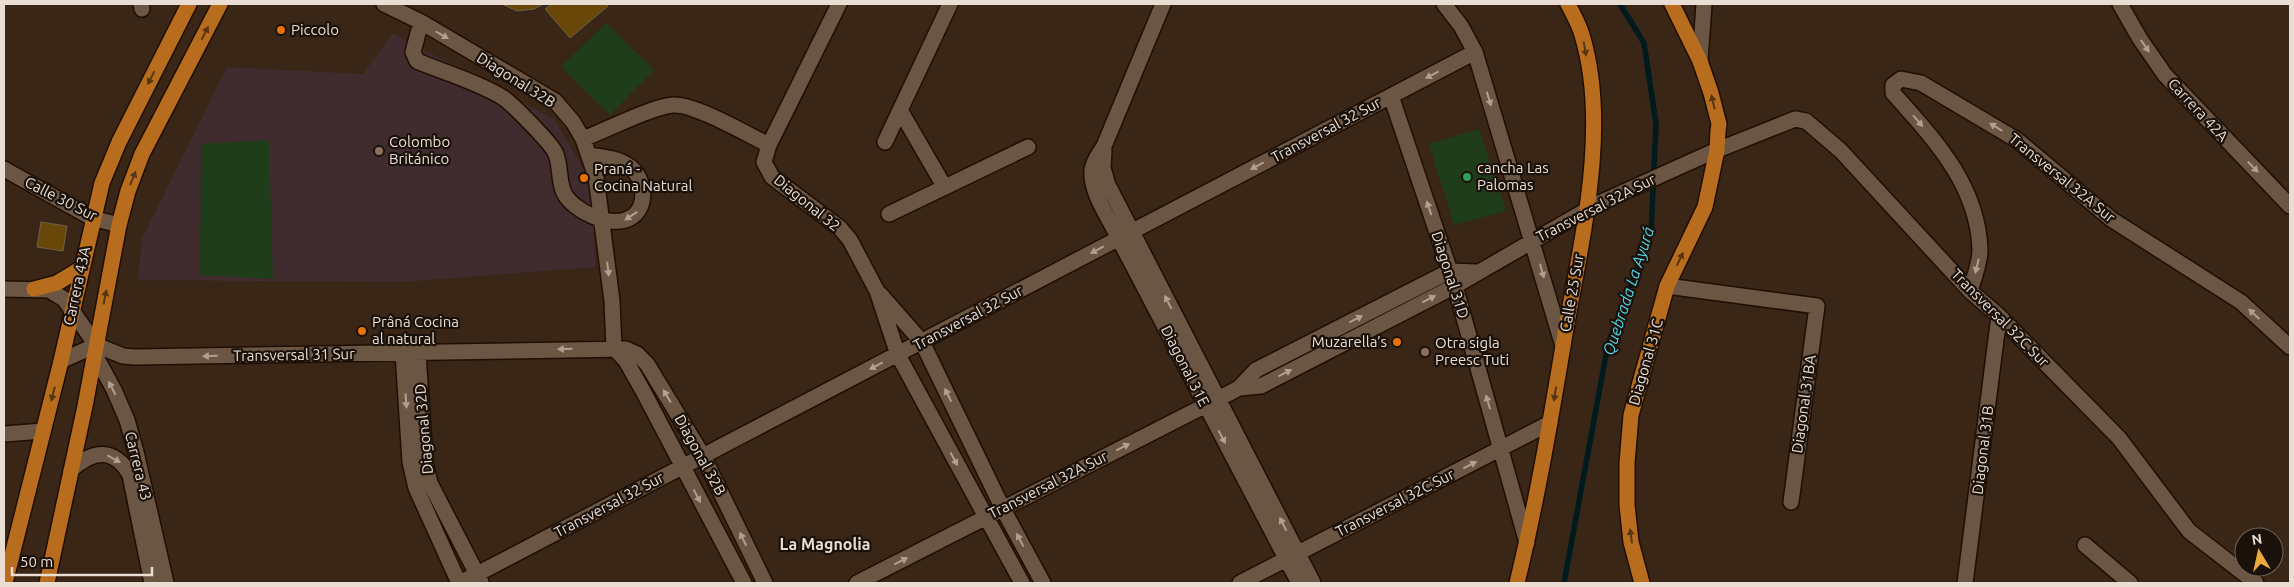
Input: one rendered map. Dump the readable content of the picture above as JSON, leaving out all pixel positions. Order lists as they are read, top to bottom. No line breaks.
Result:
{"streets":{"main road":["Carrera 43A","Calle 25 Sur","Diagonal 31C"],"street":["Diagonal 32B","Carrera 42A","Transversal 32 Sur","Transversal 32A Sur","Calle 30 Sur","Diagonal 32","Diagonal 31D","Transversal 32C Sur","Transversal 31 Sur","Diagonal 31E","Diagonal 31BA","Diagonal 32D","Diagonal 31B","Carrera 43"]},"crossings":[["Diagonal 32B","Transversal 32 Sur"],["Diagonal 32B","Transversal 31 Sur"],["Transversal 32 Sur","Diagonal 32"],["Transversal 32 Sur","Diagonal 31D"],["Transversal 32 Sur","Diagonal 31E"],["Transversal 32 Sur","Diagonal 32D"],["Transversal 32A Sur","Diagonal 32"],["Transversal 32A Sur","Diagonal 31D"],["Transversal 32A Sur","Calle 25 Sur"],["Transversal 32A Sur","Transversal 32C Sur"],["Transversal 32A Sur","Diagonal 31C"],["Transversal 32A Sur","Diagonal 31E"],["Calle 30 Sur","Carrera 43A"],["Diagonal 31D","Calle 25 Sur"],["Diagonal 31D","Transversal 32C Sur"],["Carrera 43A","Transversal 31 Sur"],["Carrera 43A","Carrera 43"],["Calle 25 Sur","Transversal 32C Sur"],["Transversal 32C Sur","Diagonal 31C"],["Transversal 32C Sur","Diagonal 31E"],["Transversal 32C Sur","Diagonal 31B"],["Transversal 31 Sur","Diagonal 32D"],["Transversal 31 Sur","Carrera 43"],["Diagonal 31C","Diagonal 31BA"]],"one_way":["Carrera 42A","Transversal 32 Sur","Calle 25 Sur","Transversal 31 Sur","Diagonal 31C"],"districts":["La Magnolia"],"water":["Quebrada La Ayurá"],"places":["Piccolo","Colombo Británico","cancha Las Palomas","Praná - Cocina Natural","Prâná Cocina al natural","Muzarella’s","Otra sigla Preesc Tuti"],"scale_bar":"50 m","north":"top"}
